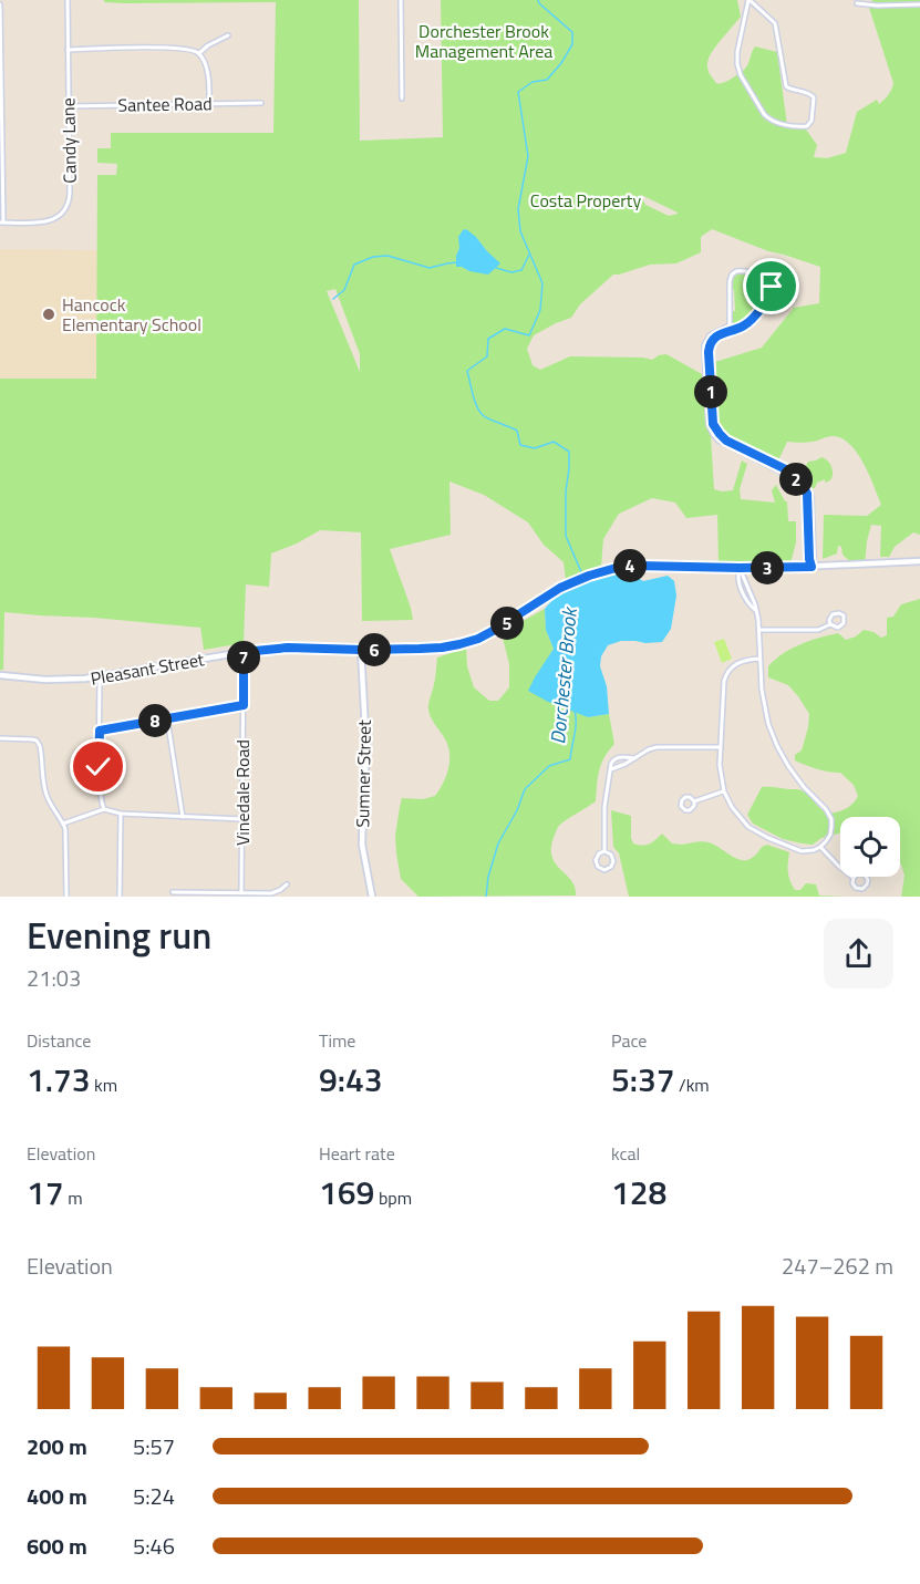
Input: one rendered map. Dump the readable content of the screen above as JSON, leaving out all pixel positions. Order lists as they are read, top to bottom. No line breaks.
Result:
{"streets":{"main road":["Pleasant Street","Sumner Street"],"street":["Santee Road","Candy Lane","Vinedale Road"]},"crossings":[["Santee Road","Candy Lane"],["Pleasant Street","Sumner Street"],["Pleasant Street","Vinedale Road"]],"water":["Dorchester Brook"],"parks":["Dorchester Brook Management Area","Costa Property"],"places":["Hancock Elementary School"],"page":{"pins":["1","2","4","3","5","6","7","8"],"heading":["Evening run","21:03"],"stats":[["Distance","1.73 km"],["Time","9:43"],["Pace","5:37 /km"],["Elevation","17 m"],["Heart rate","169 bpm"],["kcal","128"]],"chart":["Elevation","247–262 m"],"list":[{"name":"200 m","note":"5:57"},{"name":"400 m","note":"5:24"},{"name":"600 m","note":"5:46"}]}}
